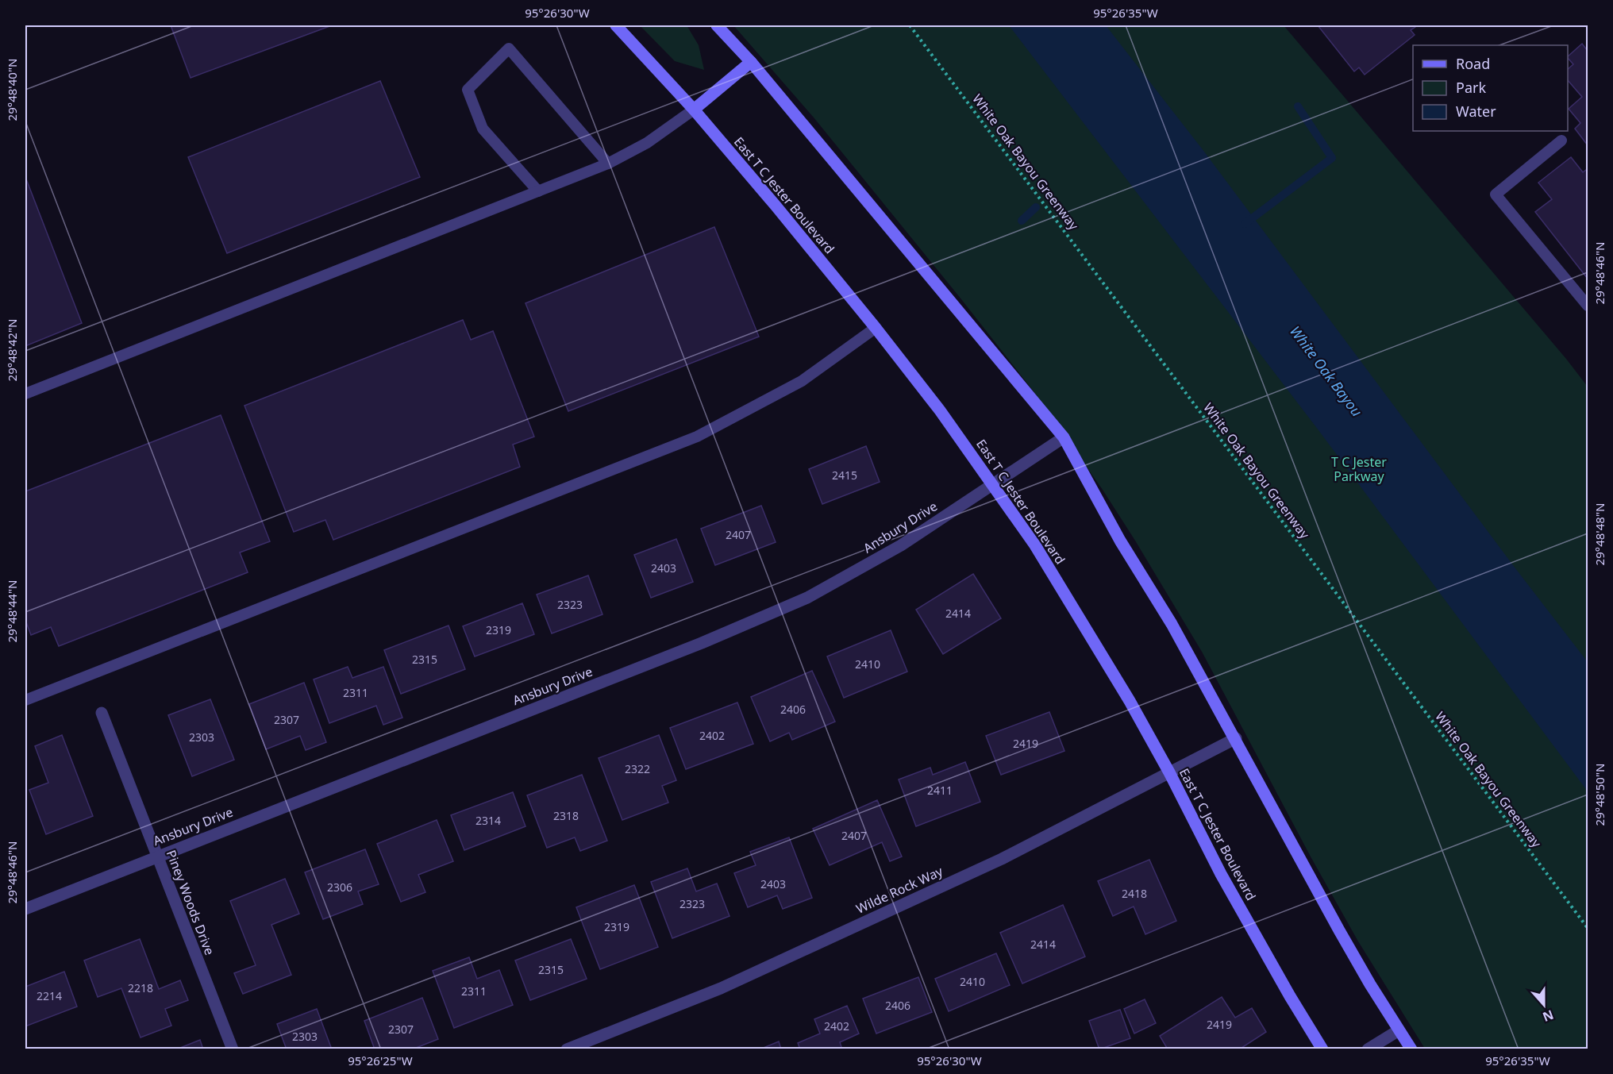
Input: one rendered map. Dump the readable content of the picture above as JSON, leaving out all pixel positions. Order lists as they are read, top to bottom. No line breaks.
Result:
{"streets":{"street":["East T C Jester Boulevard","Ansbury Drive","Wilde Rock Way","Piney Woods Drive"],"path":["White Oak Bayou Greenway"]},"crossings":[["East T C Jester Boulevard","Ansbury Drive"],["East T C Jester Boulevard","Wilde Rock Way"],["Ansbury Drive","Piney Woods Drive"]],"water":["White Oak Bayou"],"parks":["T C Jester Parkway"],"house_numbers":["2415","2407","2403","2323","2414","2319","2315","2410","2311","2406","2307","2402","2303","2419","2322","2411","2318","2314","2407","2403","2306","2418","2323","2319","2414","2315","2410","2218","2311","2214","2406","2419","2402","2307","2303"],"legend":["Road","Park","Water"],"north":"bottom","coordinates":["95°26'30\"W","95°26'35\"W","29°48'40\"N","29°48'46\"N","29°48'42\"N","29°48'48\"N","29°48'44\"N","29°48'50\"N","95°26'25\"W"]}
